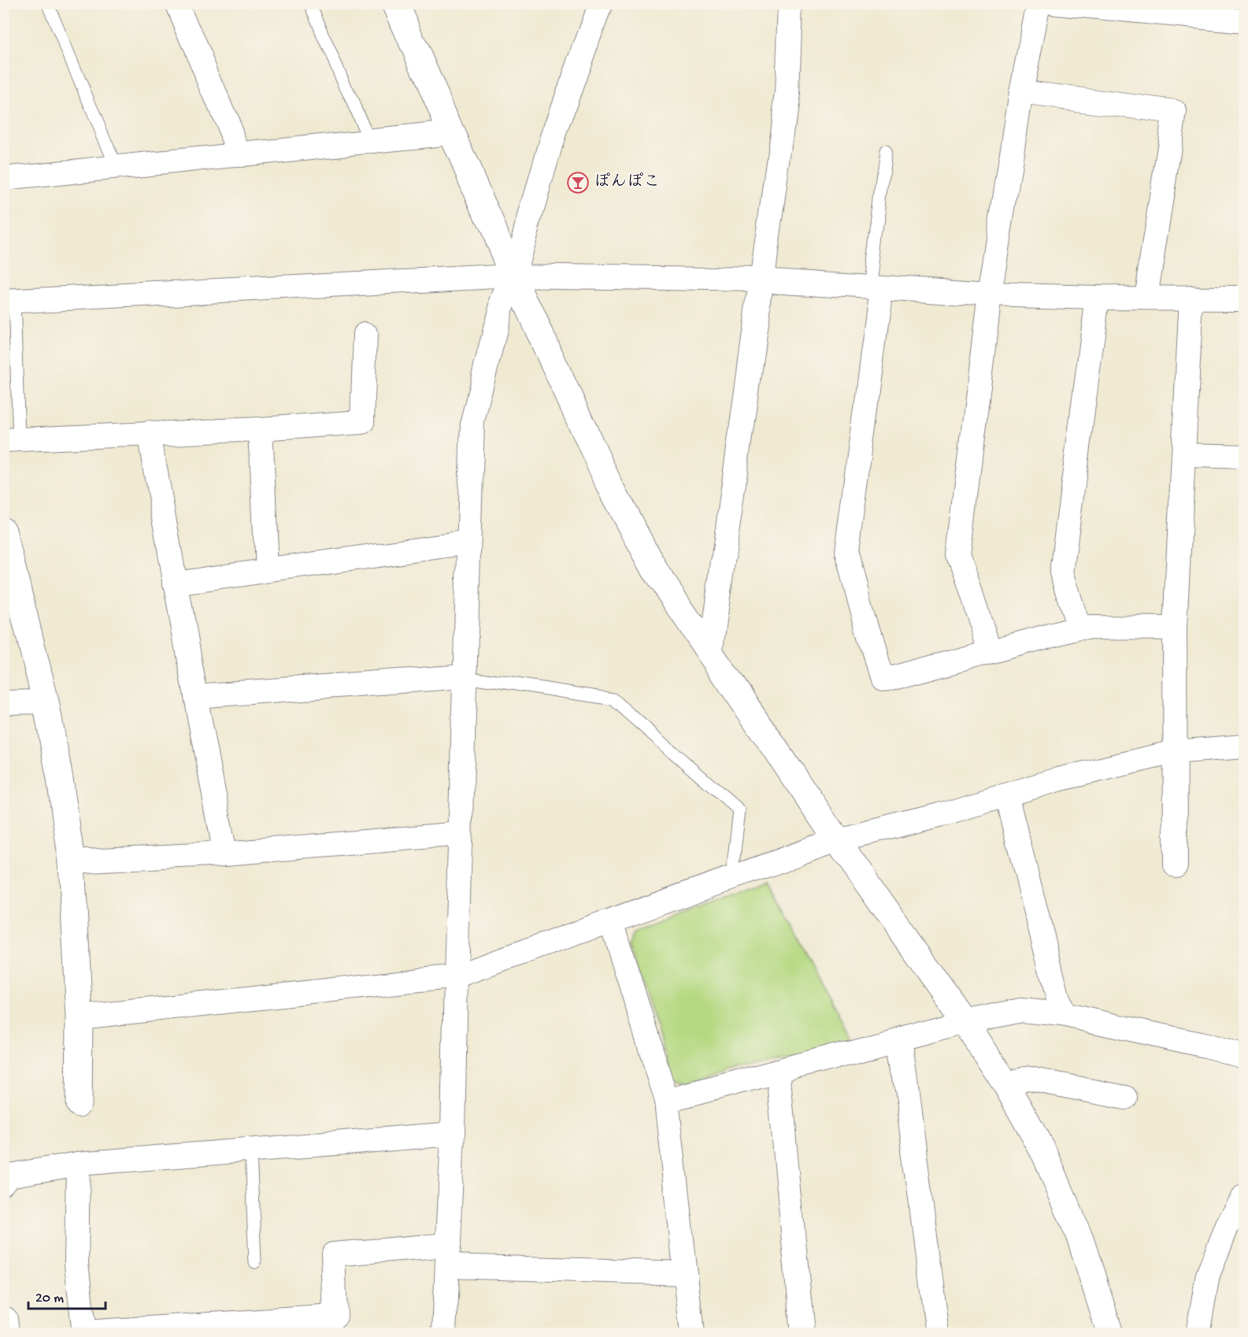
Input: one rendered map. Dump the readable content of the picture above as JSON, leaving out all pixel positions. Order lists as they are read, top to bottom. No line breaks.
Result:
{"places":{"bar":["ぽんぽこ"]},"scale_bar":"20 m"}
